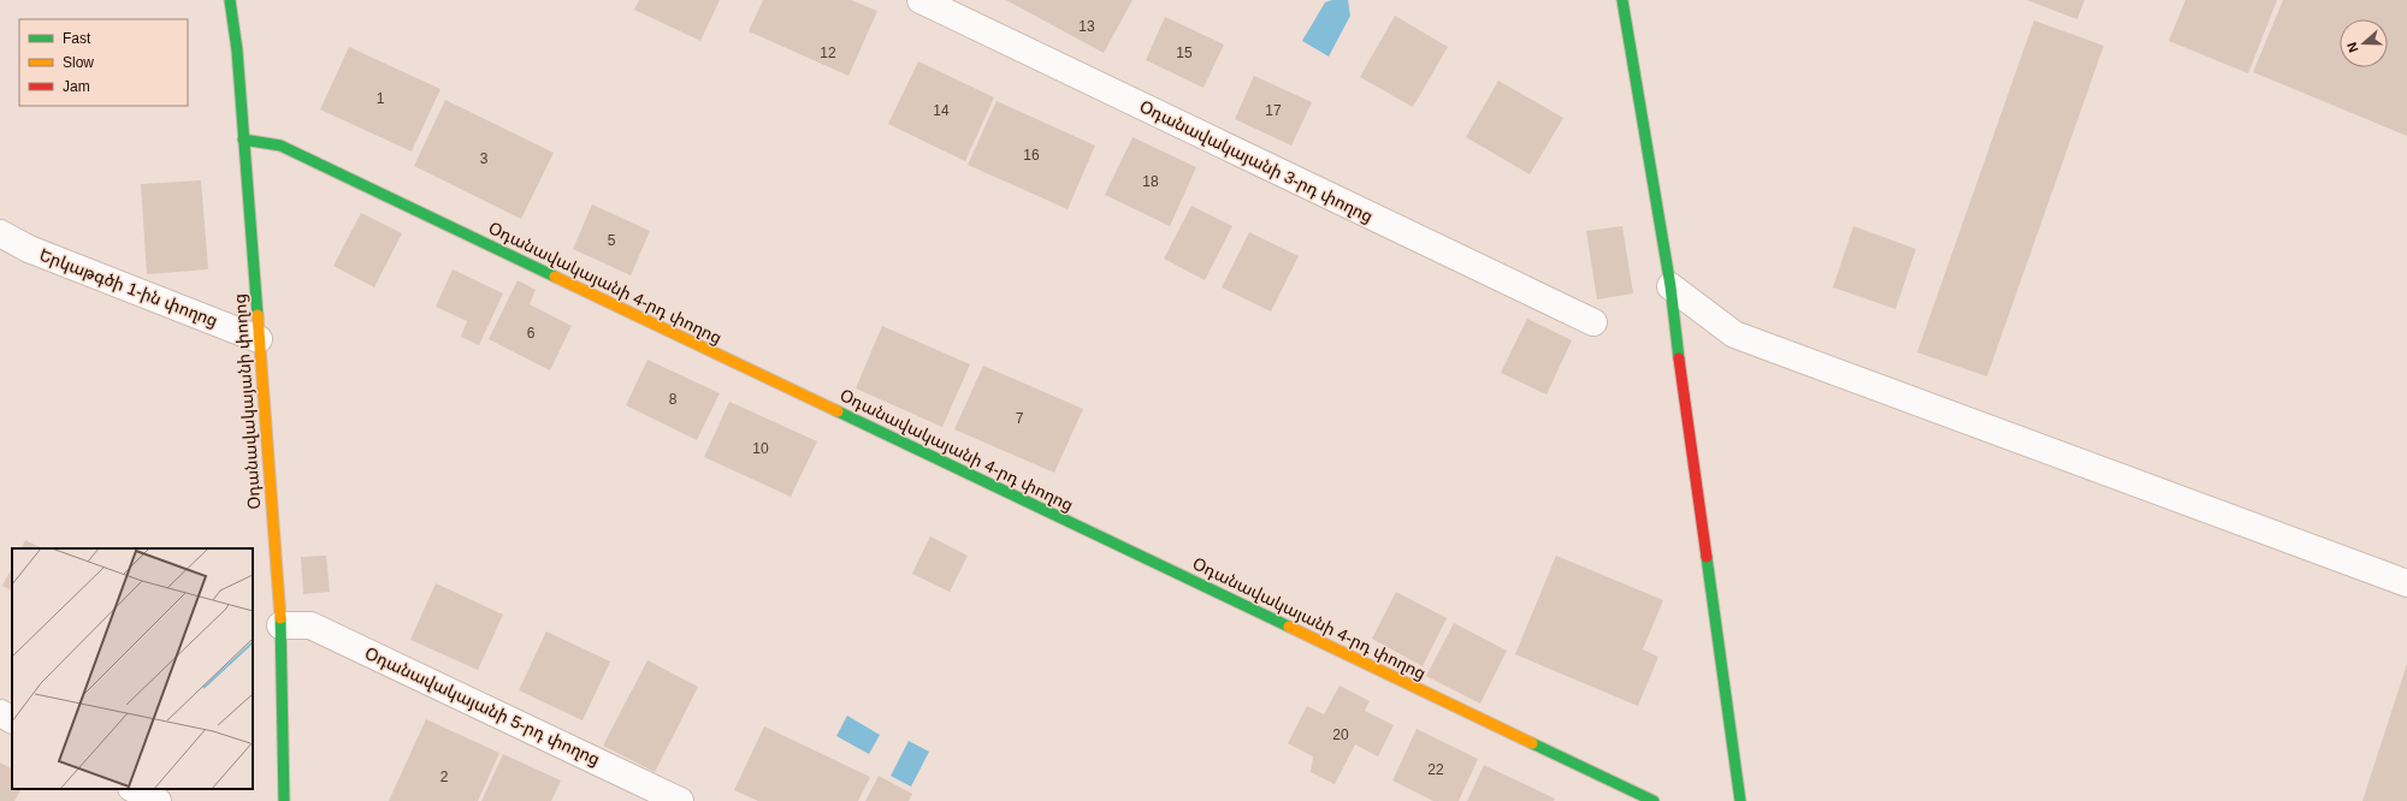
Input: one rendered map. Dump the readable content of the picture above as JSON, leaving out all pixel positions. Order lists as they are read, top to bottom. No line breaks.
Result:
{"streets":{"street":["Օդանավակայանի 3-րդ փողոց","Օդանավակայանի 4-րդ փողոց","Երկաթգծի 1-ին փողոց","Օդանավակայանի փողոց","Օդանավակայանի 5-րդ փողոց"]},"crossings":[["Օդանավակայանի 4-րդ փողոց","Օդանավակայանի փողոց"],["Երկաթգծի 1-ին փողոց","Օդանավակայանի փողոց"],["Օդանավակայանի փողոց","Օդանավակայանի 5-րդ փողոց"]],"house_numbers":["13","12","15","1","14","17","16","3","18","5","6","8","7","10","20","22","2"],"legend":["Fast","Slow","Jam"],"north":"left"}
